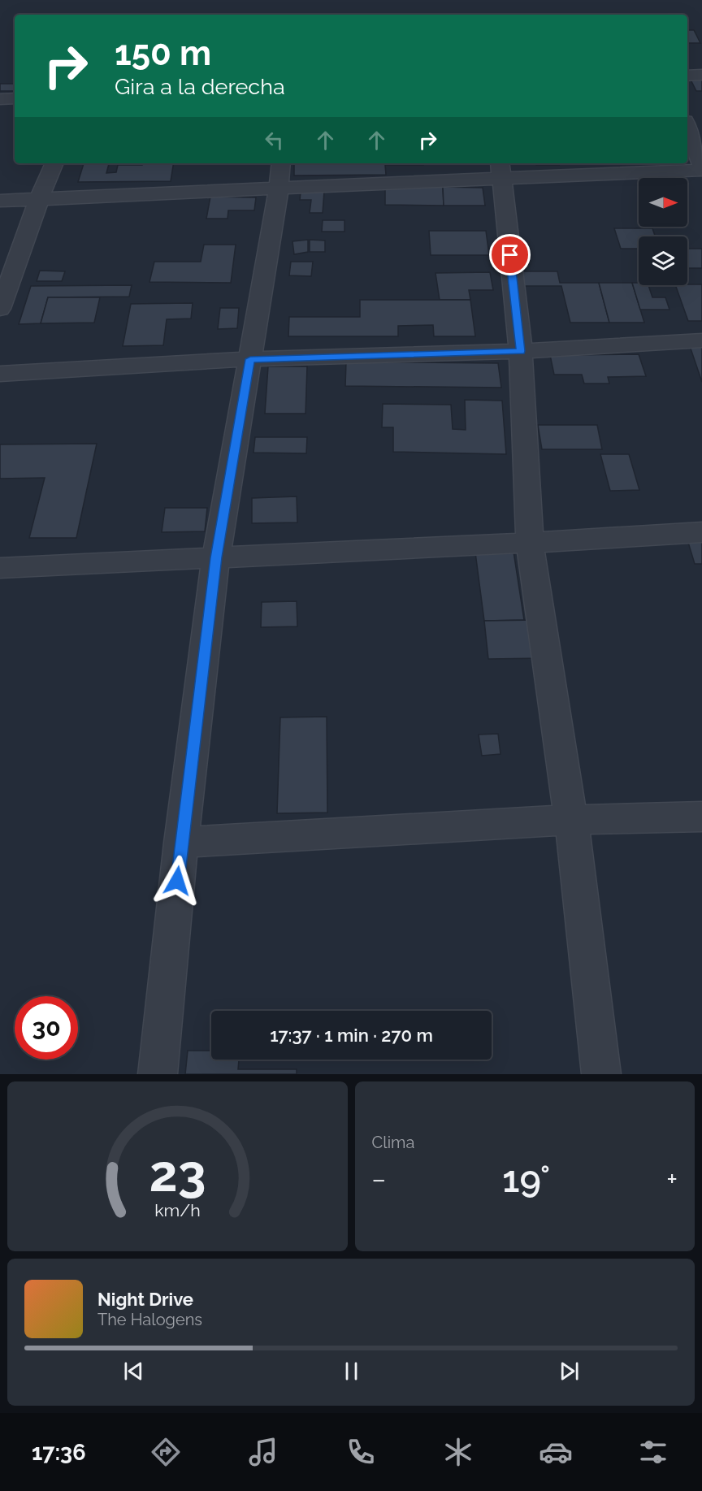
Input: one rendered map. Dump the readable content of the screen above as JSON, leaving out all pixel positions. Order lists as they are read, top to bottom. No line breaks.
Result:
{"north":"right","page":{"turn":["150 m","Gira a la derecha"],"limit":"30","trip":"17:37 · 1 min · 270 m","tile":"Clima","heat":["−","19°","+"],"song":["Night Drive","The Halogens"],"tabs":"17:36","gauge":["23","km/h"]}}
